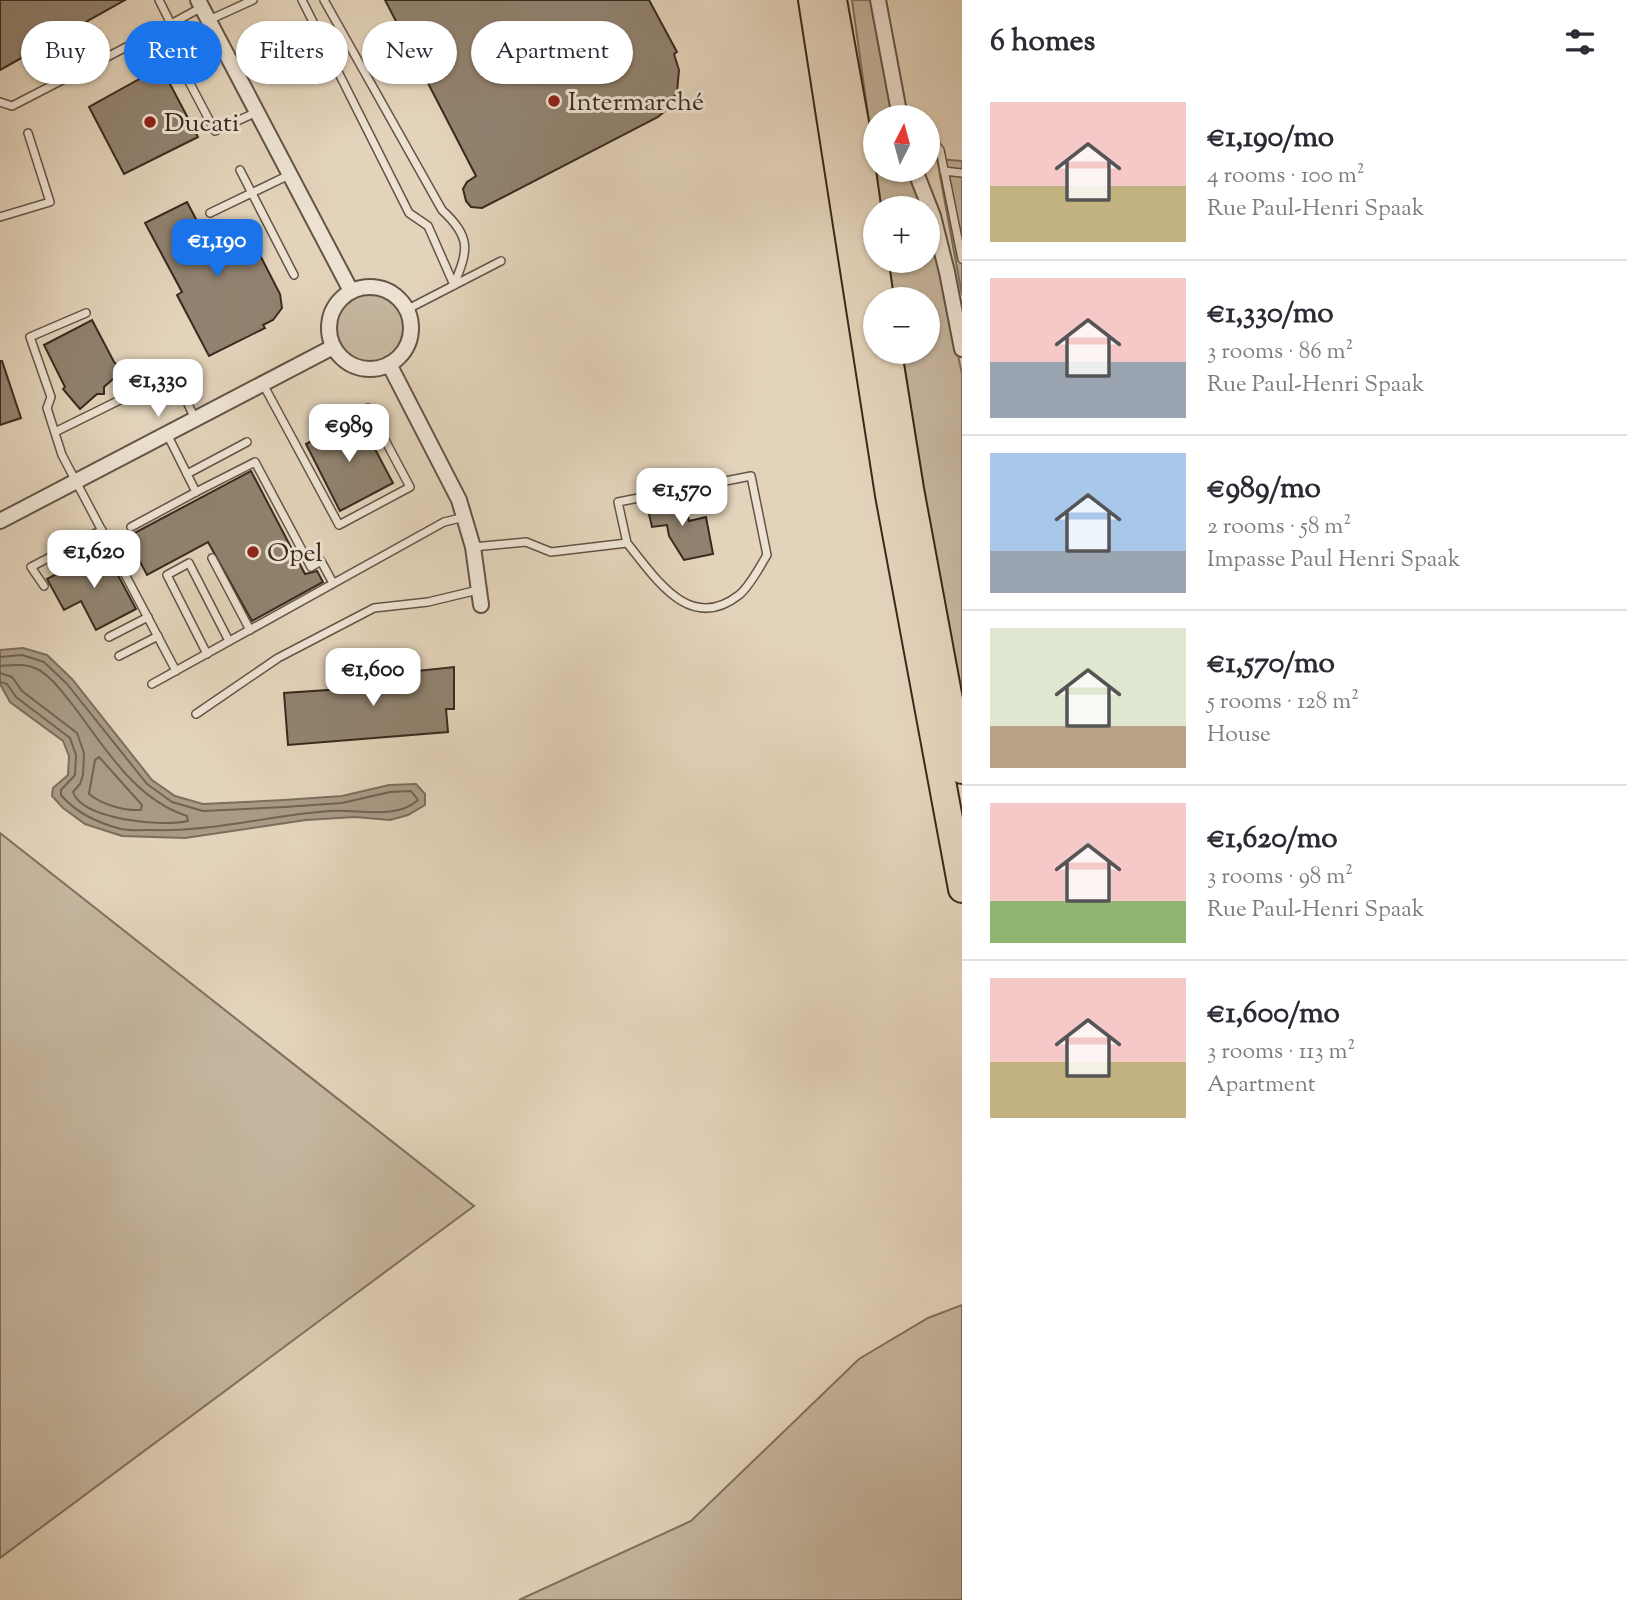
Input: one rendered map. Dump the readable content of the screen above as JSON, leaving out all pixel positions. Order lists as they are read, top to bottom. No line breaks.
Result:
{"places":["Intermarché","Ducati","Opel"],"north":"top","page":{"heading":"6 homes","chip":["Buy","Rent","Filters","New","Apartment"],"list":[{"name":"€1,190/mo","note":"4 rooms · 100 m² · Rue Paul-Henri Spaak"},{"name":"€1,330/mo","note":"3 rooms · 86 m² · Rue Paul-Henri Spaak"},{"name":"€989/mo","note":"2 rooms · 58 m² · Impasse Paul Henri Spaak"},{"name":"€1,570/mo","note":"5 rooms · 128 m² · House"},{"name":"€1,620/mo","note":"3 rooms · 98 m² · Rue Paul-Henri Spaak"},{"name":"€1,600/mo","note":"3 rooms · 113 m² · Apartment"}],"map_buttons":["+","−"],"price":["€1,190","€1,330","€989","€1,570","€1,620","€1,600"]}}
